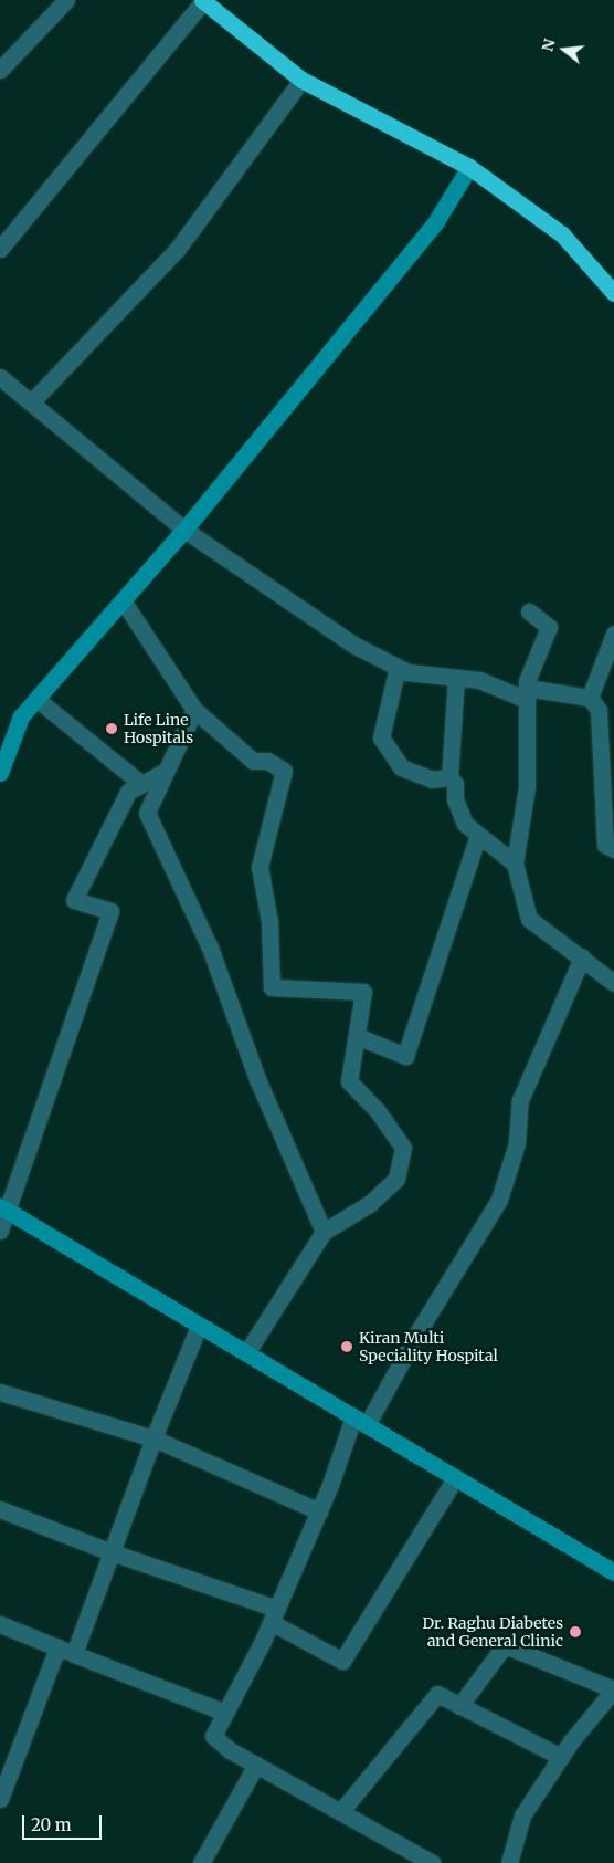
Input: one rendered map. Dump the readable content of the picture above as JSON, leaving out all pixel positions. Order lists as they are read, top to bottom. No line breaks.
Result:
{"places":["Life Line Hospitals","Kiran Multi Speciality Hospital","Dr. Raghu Diabetes and General Clinic"],"scale_bar":"20 m","north":"left"}
